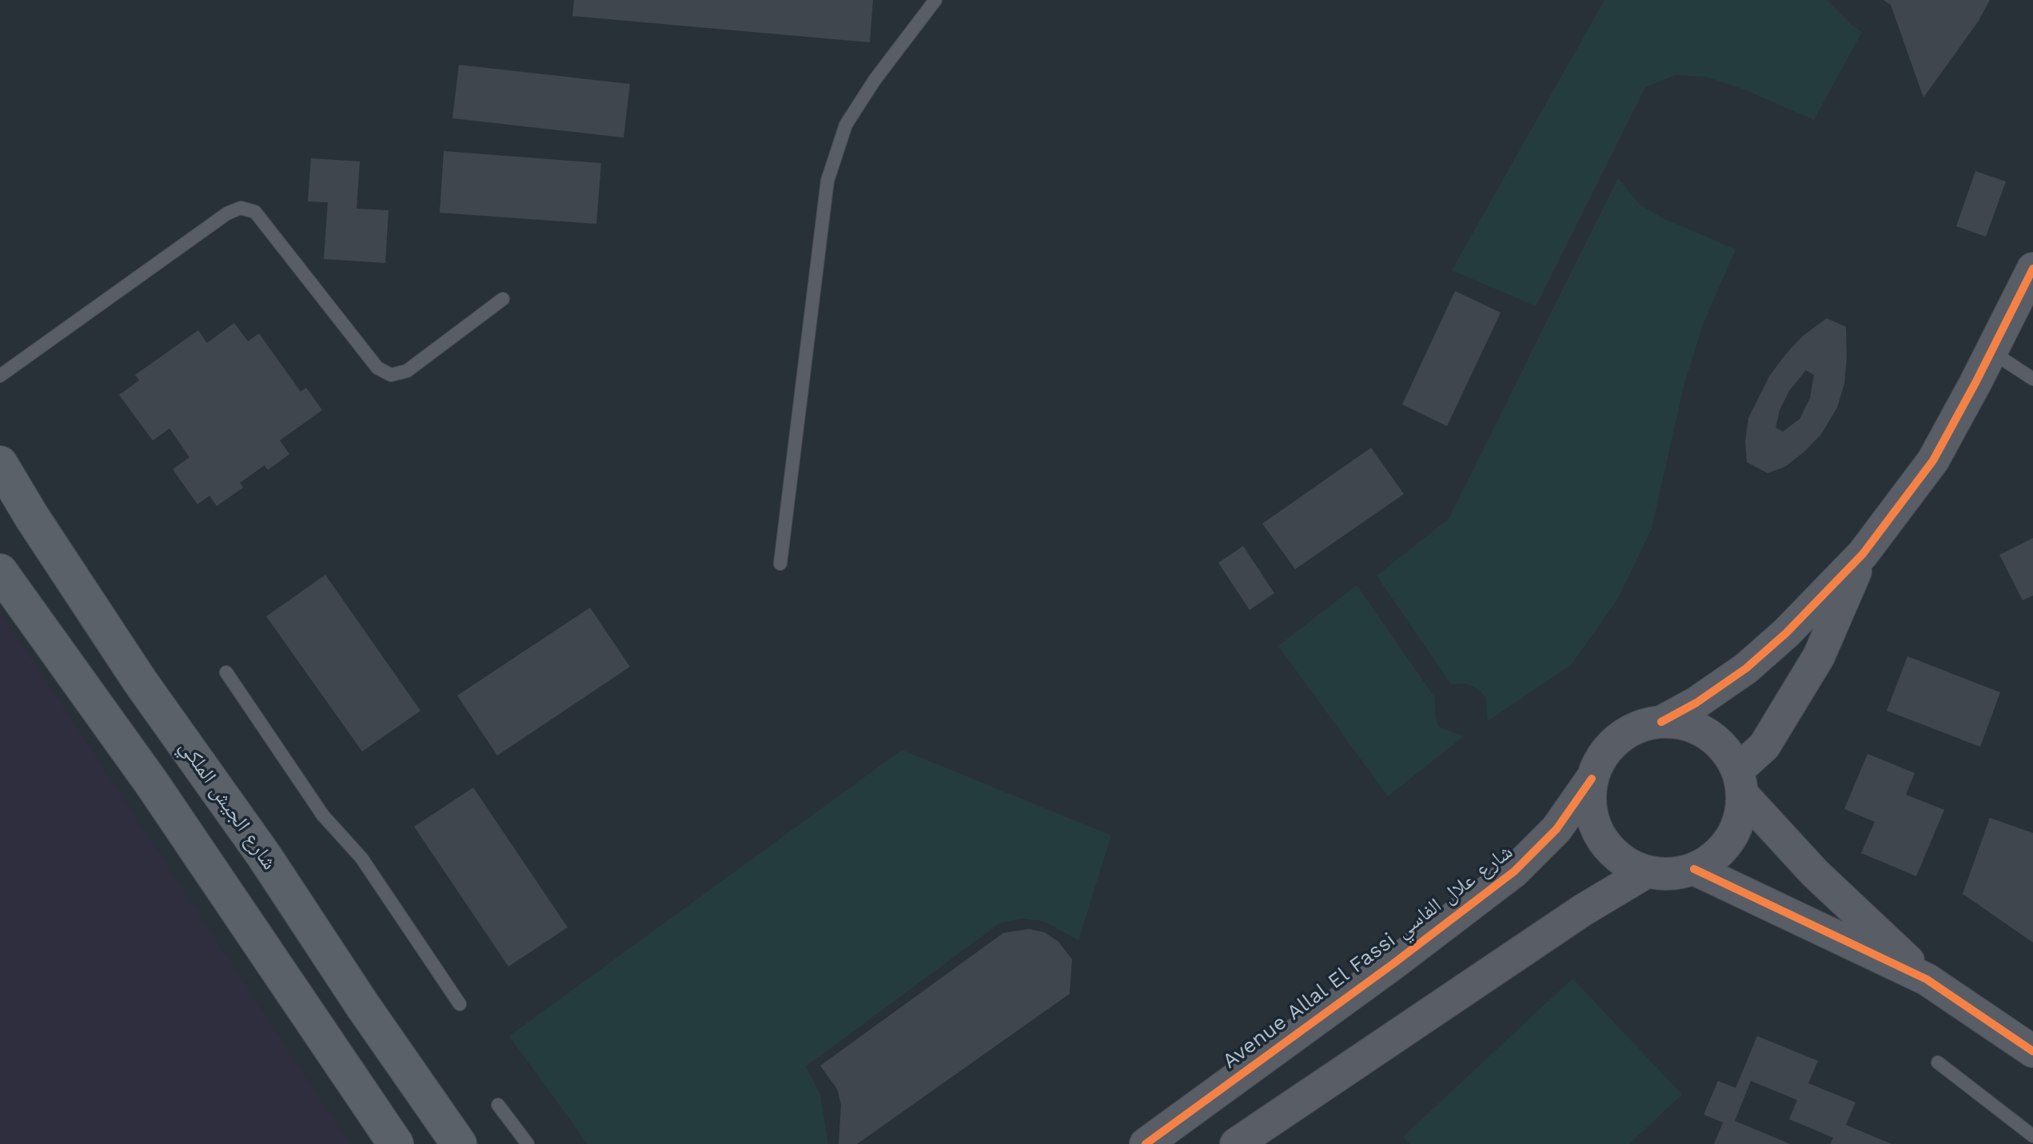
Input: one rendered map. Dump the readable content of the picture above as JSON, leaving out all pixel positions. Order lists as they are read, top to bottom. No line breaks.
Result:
{"streets":{"main road":["شارع الجيش الملكي"],"street":["Avenue Allal El Fassi شارع علال الفاسي"]}}
